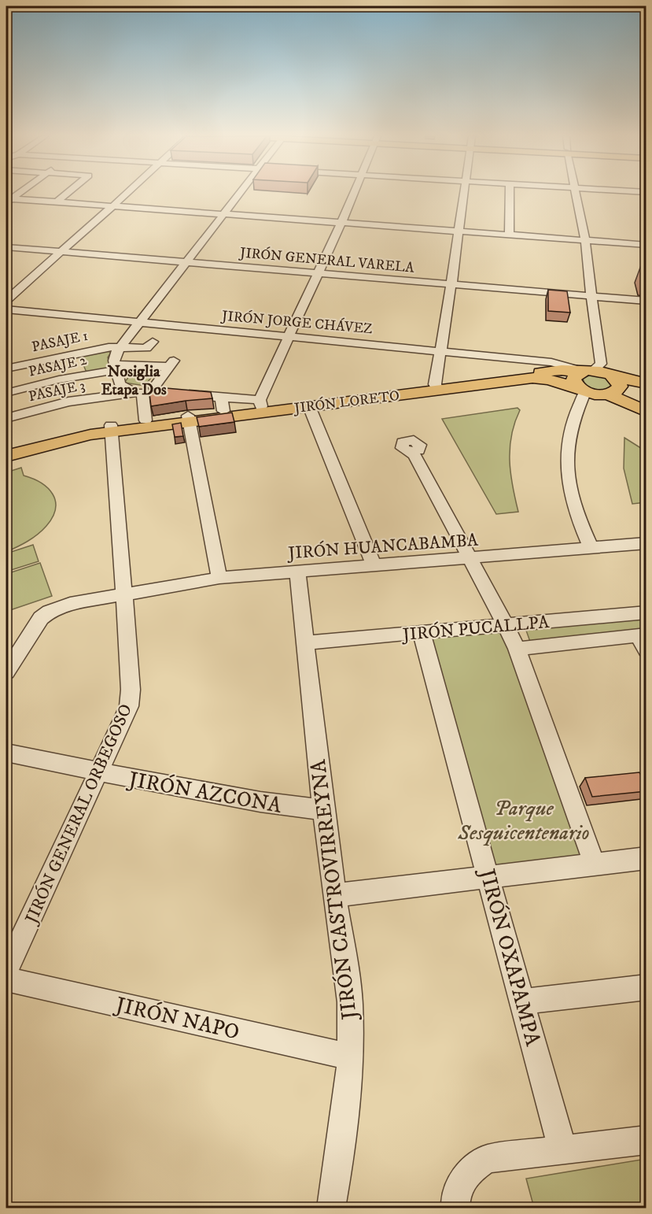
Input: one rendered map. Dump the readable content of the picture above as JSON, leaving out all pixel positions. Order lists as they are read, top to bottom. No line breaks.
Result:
{"streets":{"main road":["JIRÓN LORETO"],"street":["JIRÓN GENERAL VARELA","JIRÓN JORGE CHÁVEZ","PASAJE 1","PASAJE 2","PASAJE 3","JIRÓN HUANCABAMBA","JIRÓN PUCALLPA","JIRÓN AZCONA","JIRÓN GENERAL ORBEGOSO","JIRÓN CASTROVIRREYNA","JIRÓN OXAPAMPA","JIRÓN NAPO"]},"crossings":[["JIRÓN JORGE CHÁVEZ","JIRÓN LORETO"],["PASAJE 2","PASAJE 3"],["PASAJE 2","JIRÓN LORETO"],["PASAJE 3","JIRÓN LORETO"],["JIRÓN LORETO","JIRÓN GENERAL ORBEGOSO"],["JIRÓN HUANCABAMBA","JIRÓN GENERAL ORBEGOSO"],["JIRÓN HUANCABAMBA","JIRÓN CASTROVIRREYNA"],["JIRÓN PUCALLPA","JIRÓN CASTROVIRREYNA"],["JIRÓN PUCALLPA","JIRÓN OXAPAMPA"],["JIRÓN AZCONA","JIRÓN GENERAL ORBEGOSO"],["JIRÓN AZCONA","JIRÓN CASTROVIRREYNA"],["JIRÓN CASTROVIRREYNA","JIRÓN NAPO"]],"districts":["Nosiglia Etapa Dos"],"parks":["Parque Sesquicentenario"]}
